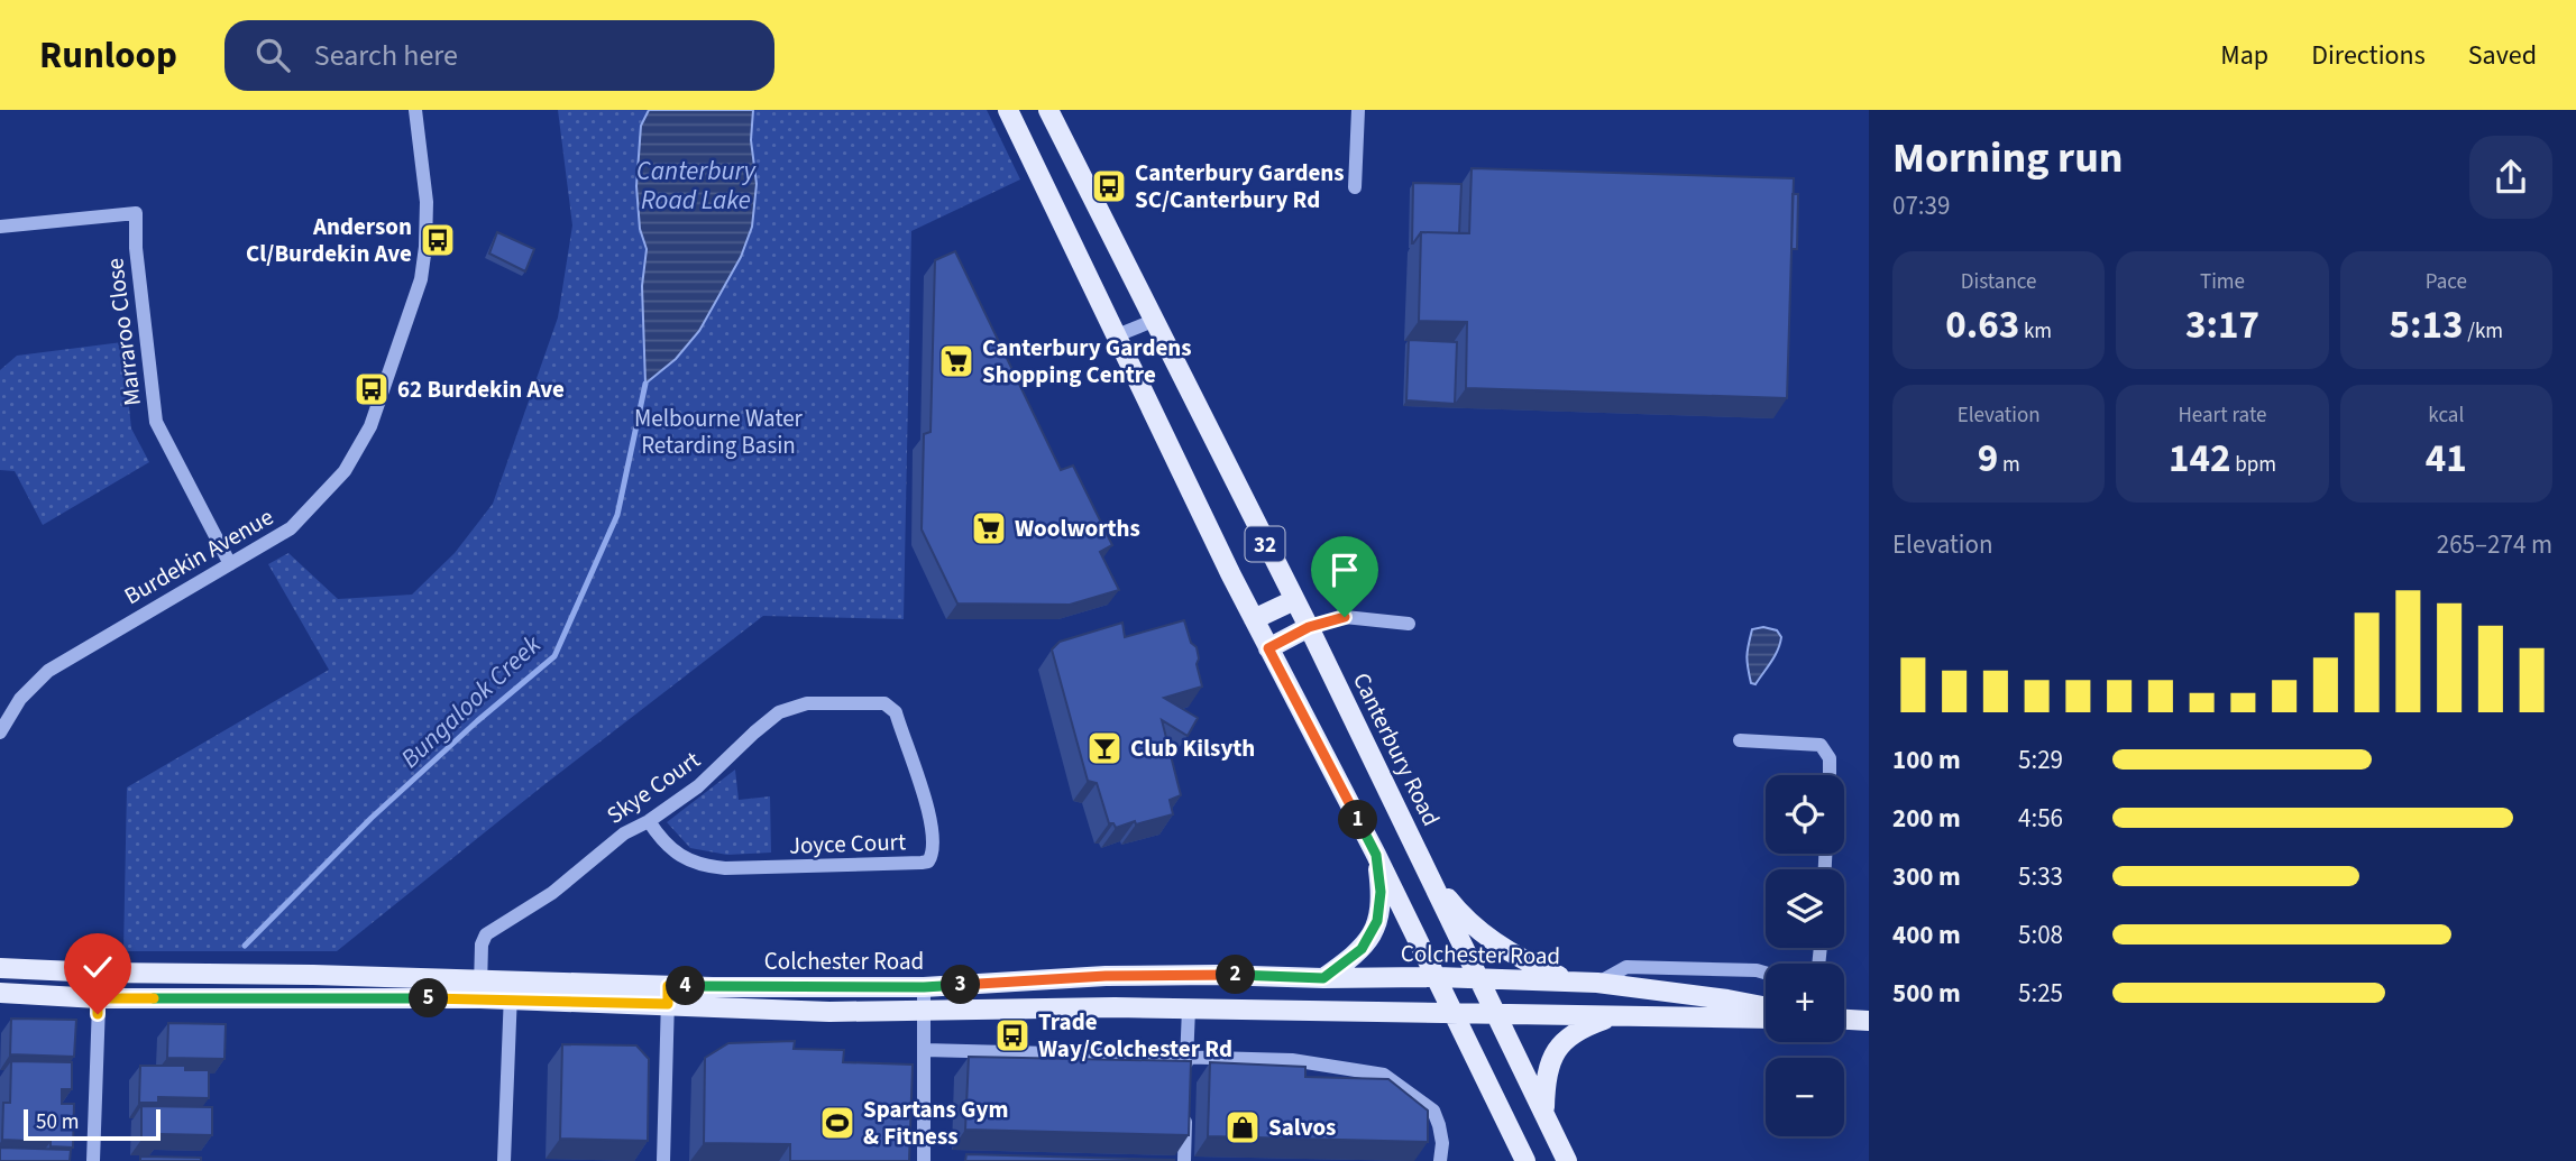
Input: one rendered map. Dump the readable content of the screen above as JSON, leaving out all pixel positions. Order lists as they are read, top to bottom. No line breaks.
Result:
{"streets":{"main road":["32","Canterbury Road","Colchester Road"],"street":["Marraroo Close","Burdekin Avenue","Skye Court","Joyce Court"]},"crossings":[["Marraroo Close","Burdekin Avenue"],["32","Colchester Road"],["Canterbury Road","Colchester Road"],["Skye Court","Joyce Court"],["Skye Court","Colchester Road"]],"water":["Canterbury Road Lake","Bungalook Creek"],"parks":["Melbourne Water Retarding Basin"],"places":{"bus stop":["Canterbury Gardens SC/Canterbury Rd","Anderson Cl/Burdekin Ave","62 Burdekin Ave","Trade Way/Colchester Rd"],"supermarket":["Canterbury Gardens Shopping Centre","Woolworths"],"bar":["Club Kilsyth"],"sports":["Spartans Gym & Fitness"],"shop":["Salvos"]},"scale_bar":"50 m","page":{"header":"Runloop","search":"Search here","nav":["Map","Directions","Saved"],"heading":["Morning run","07:39"],"stats":[["Distance","0.63 km"],["Time","3:17"],["Pace","5:13 /km"],["Elevation","9 m"],["Heart rate","142 bpm"],["kcal","41"]],"chart":["Elevation","265–274 m"],"list":[{"name":"100 m","note":"5:29"},{"name":"200 m","note":"4:56"},{"name":"300 m","note":"5:33"},{"name":"400 m","note":"5:08"},{"name":"500 m","note":"5:25"}],"map_buttons":["+","−"],"pins":["1","2","3","4","5"],"scale":"50 m"}}
